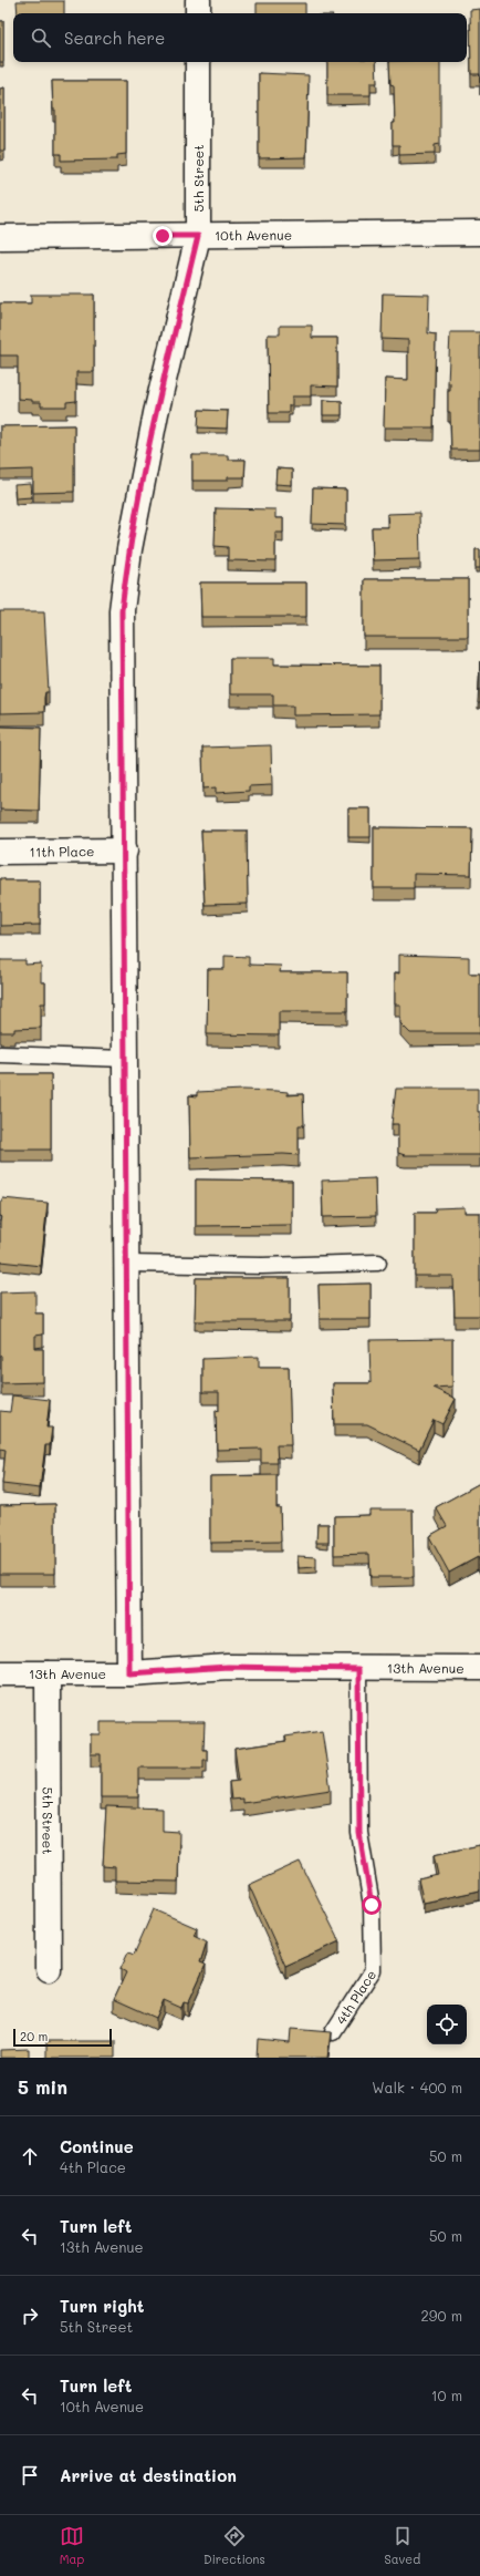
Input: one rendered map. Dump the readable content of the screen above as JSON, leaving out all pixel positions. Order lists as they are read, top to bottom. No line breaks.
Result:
{"streets":{"street":["5th Street","10th Avenue","11th Place","13th Avenue"],"lane":["4th Place"]},"crossings":[["5th Street","10th Avenue"],["5th Street","11th Place"],["5th Street","13th Avenue"],["13th Avenue","4th Place"]],"scale_bar":"20 m","page":{"search":"Search here","scale":"20 m","heading":["5 min","Walk · 400 m"],"list":[["Continue","4th Place","50 m"],["Turn left","13th Avenue","50 m"],["Turn right","5th Street","290 m"],["Turn left","10th Avenue","10 m"],"Arrive at destination"],"nav":["Map","Directions","Saved"]}}
